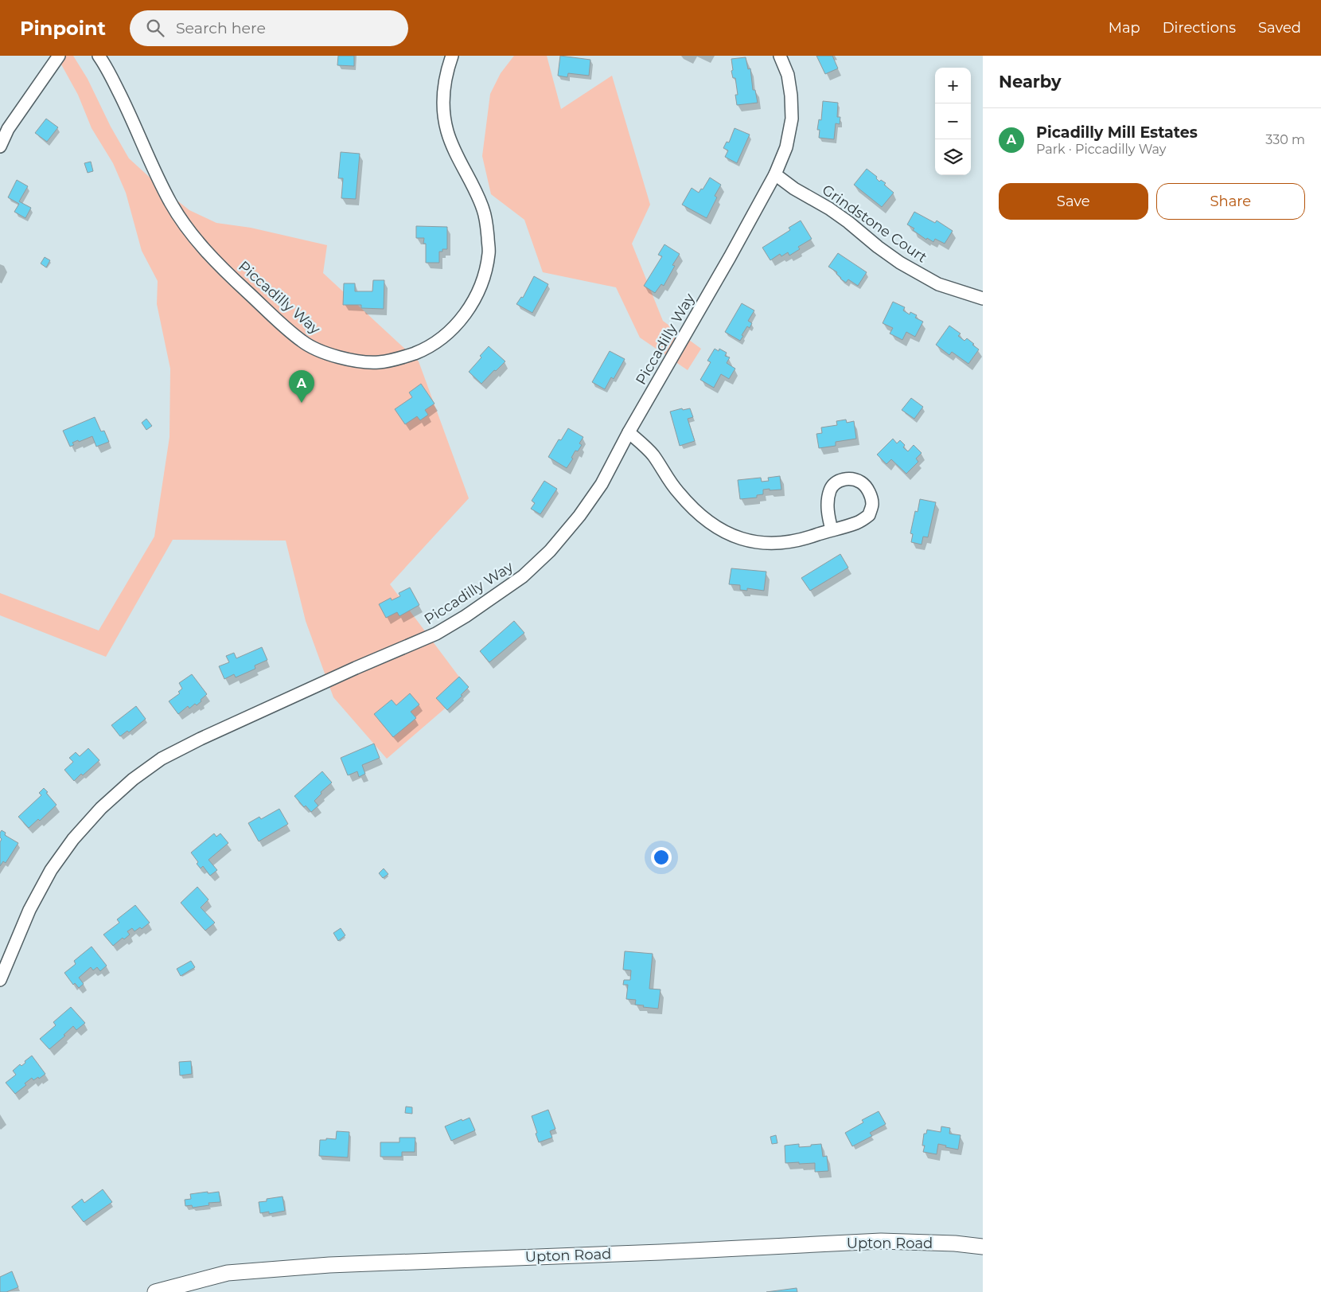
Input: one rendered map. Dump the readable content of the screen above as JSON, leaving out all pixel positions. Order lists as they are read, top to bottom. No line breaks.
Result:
{"streets":{"main road":["Upton Road"],"street":["Grindstone Court","Piccadilly Way"]},"crossings":[["Grindstone Court","Piccadilly Way"]],"page":{"header":"Pinpoint","search":"Search here","nav":["Map","Directions","Saved"],"heading":"Nearby","map_buttons":["+","−"],"list":[{"mark":"A","name":"Picadilly Mill Estates","note":"Park · Piccadilly Way","value":"330 m"}],"buttons":["Save","Share"],"pins":"A"}}
